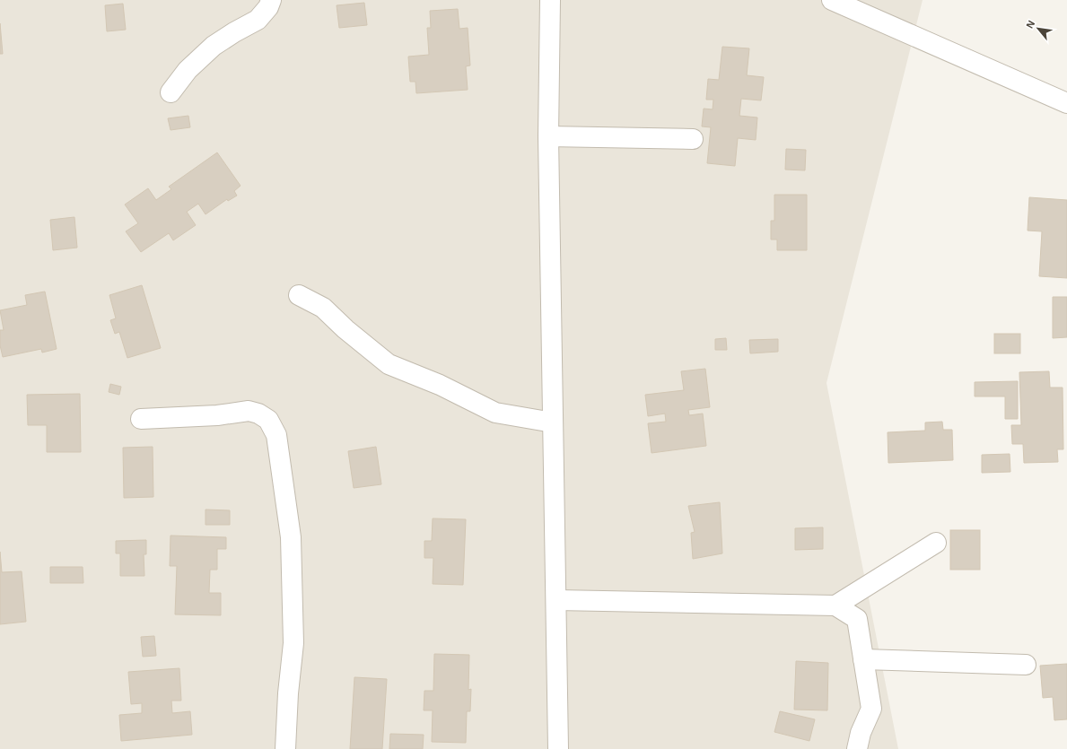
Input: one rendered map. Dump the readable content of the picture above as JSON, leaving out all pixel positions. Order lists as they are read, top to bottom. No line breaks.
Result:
{"north":"top left"}
